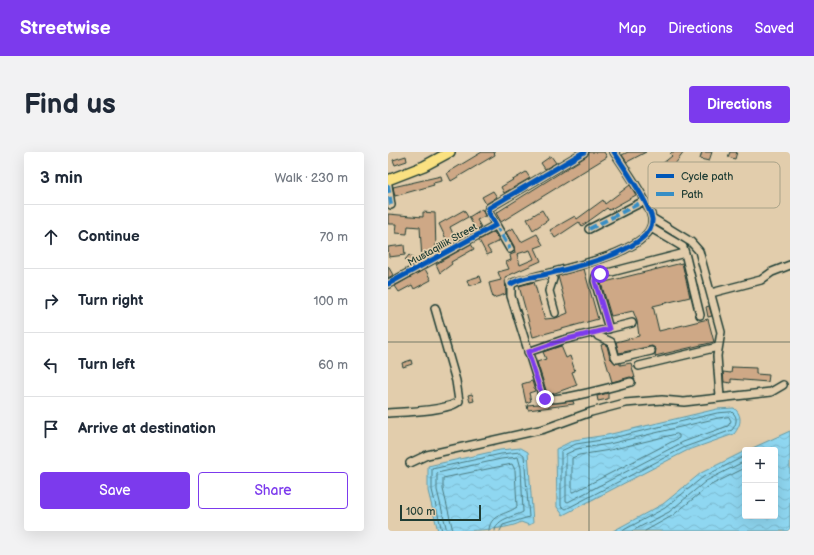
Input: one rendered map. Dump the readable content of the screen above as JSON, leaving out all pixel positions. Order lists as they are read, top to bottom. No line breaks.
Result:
{"streets":{"street":["Mustaqillik Street"]},"legend":["Cycle path","Path"],"scale_bar":"100 m","page":{"header":"Streetwise","nav":["Map","Directions","Saved"],"buttons":["Directions",["Save","Share"]],"title":"Find us","heading":["3 min","Walk · 230 m"],"list":[["Continue","70 m"],["Turn right","100 m"],["Turn left","60 m"],"Arrive at destination"],"map_buttons":["+","−"],"scale":"100 m"}}
